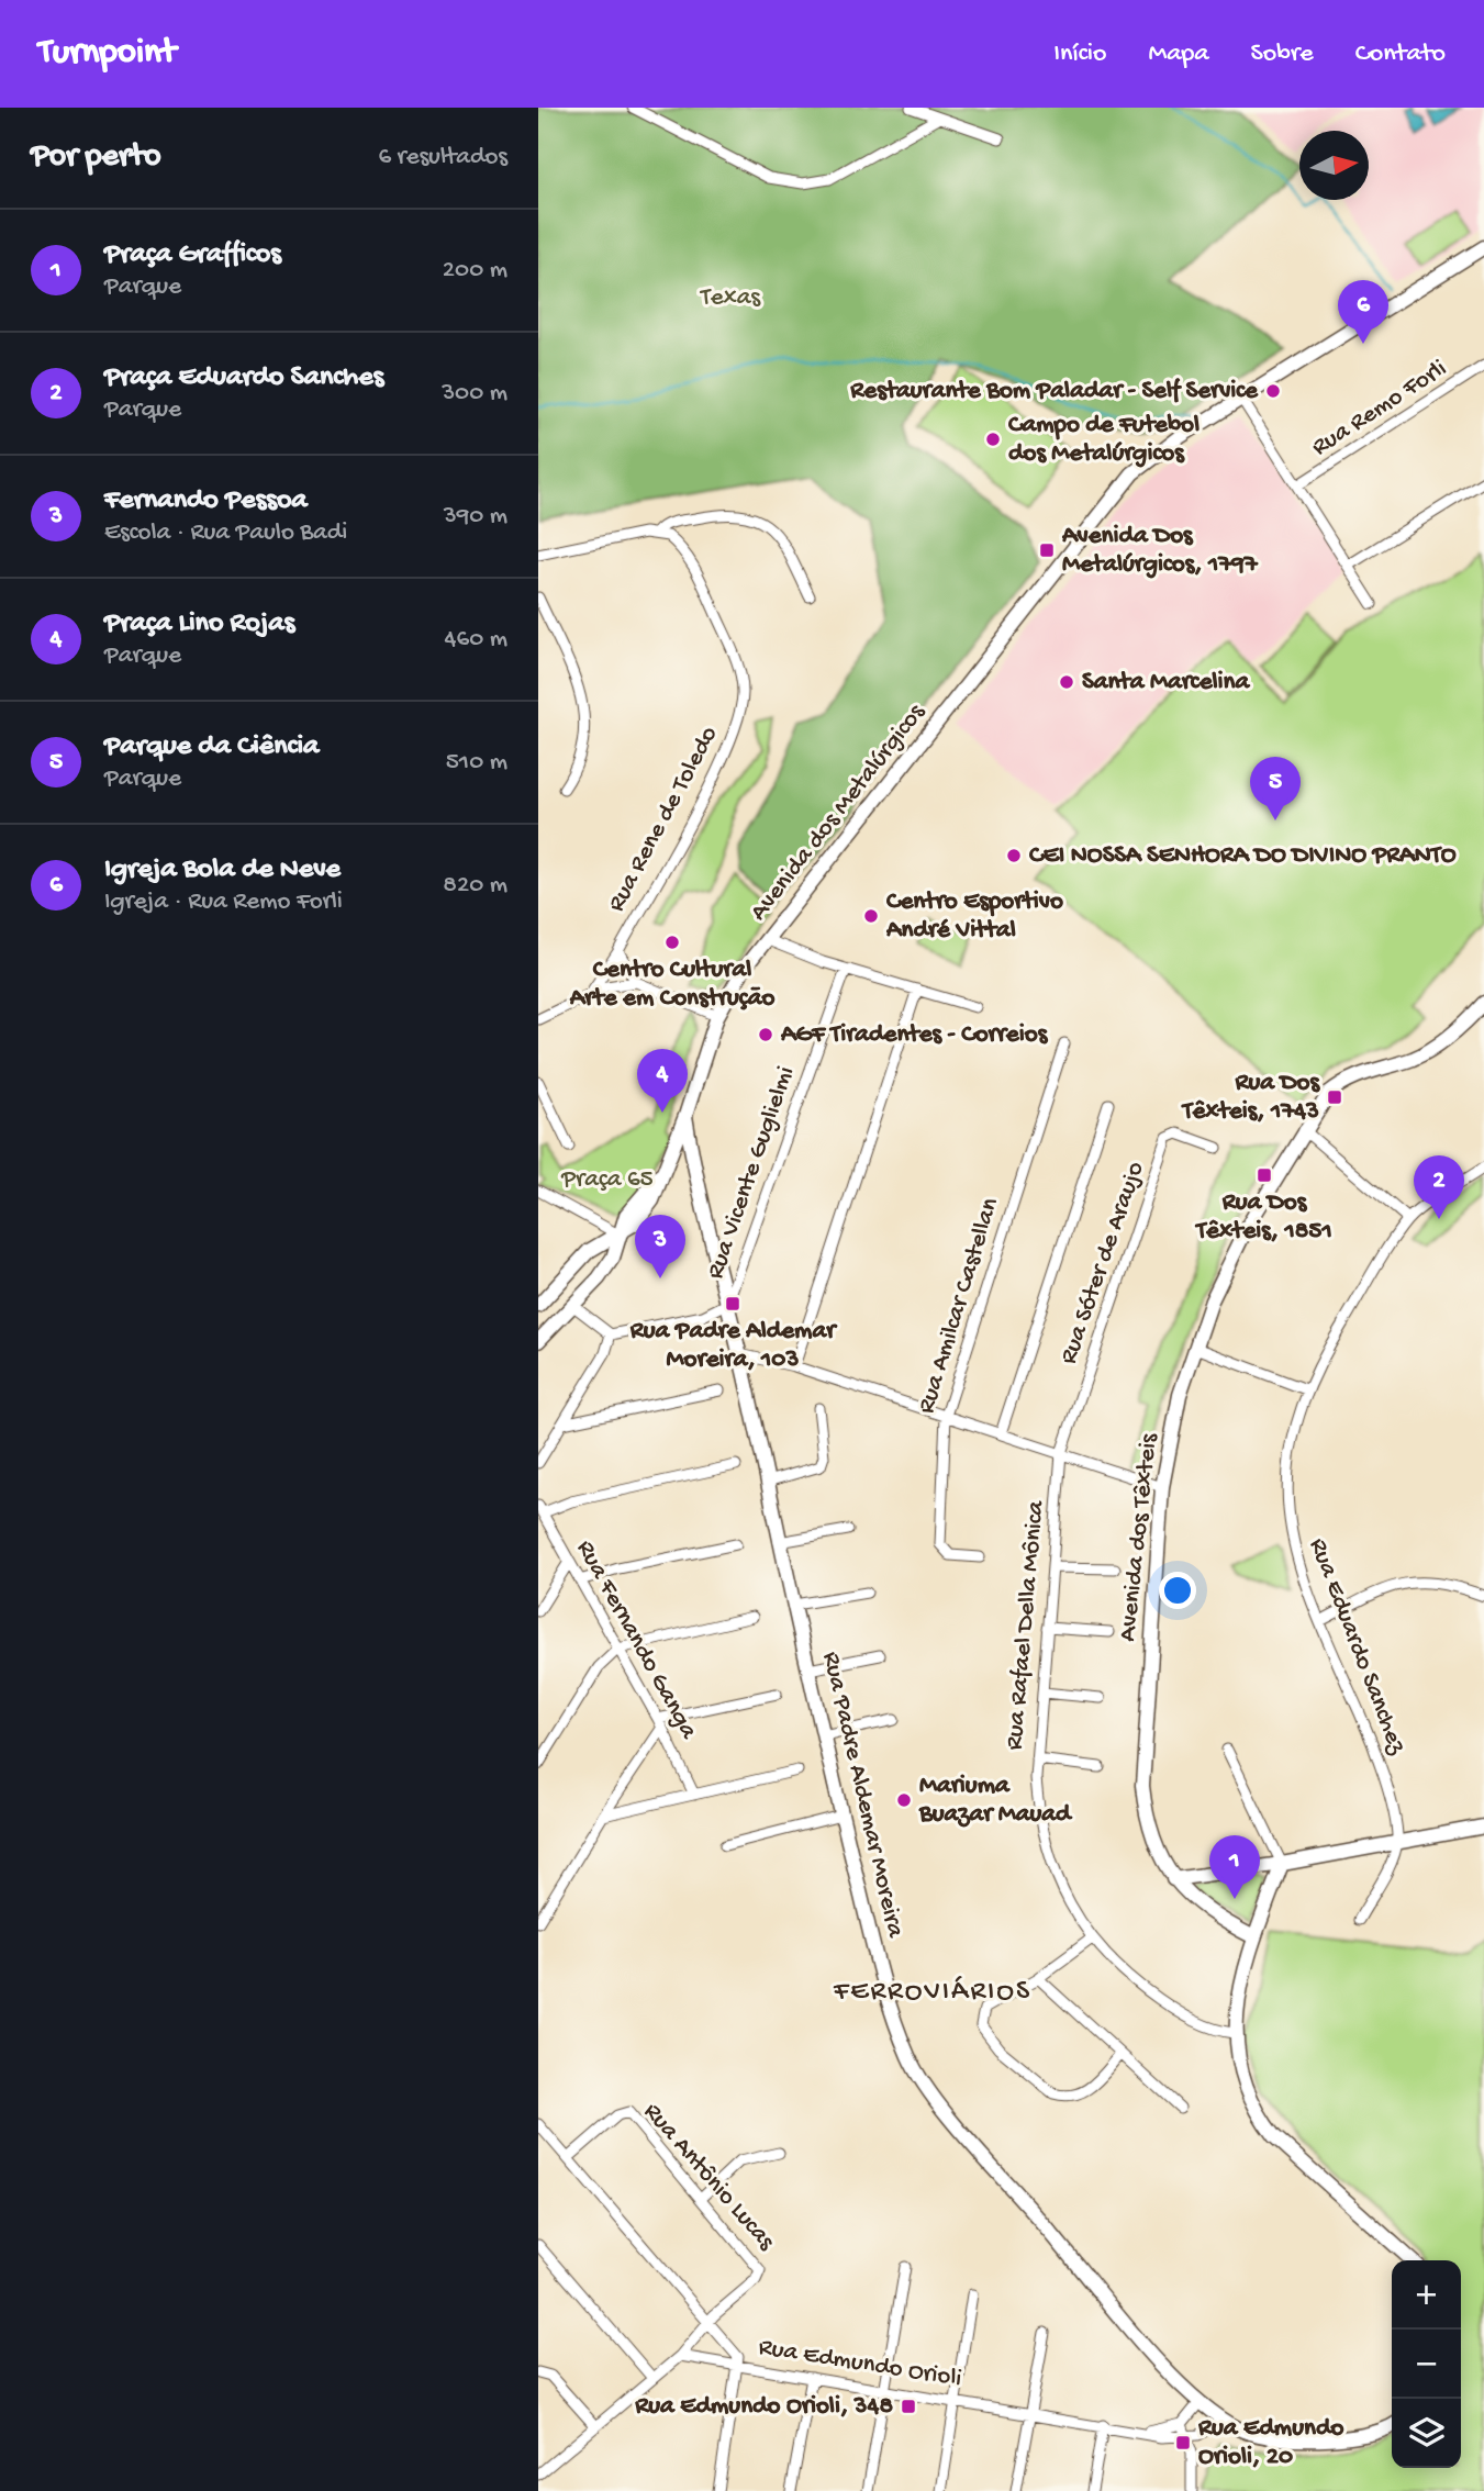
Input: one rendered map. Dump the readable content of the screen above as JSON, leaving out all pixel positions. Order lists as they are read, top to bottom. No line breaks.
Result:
{"streets":{"main road":["Avenida dos Metalúrgicos","Avenida dos Têxteis","Rua Padre Aldemar Moreira"],"street":["Rua Remo Forli","Rua Rene de Toledo","Rua Vicente Guglielmi","Rua Sóter de Araujo","Rua Amilcar Castellan","Rua Rafael Della Mônica","Rua Fernando Ganga","Rua Eduardo Sanchez","Rua Antônio Lucas","Rua Edmundo Orioli"]},"crossings":[["Avenida dos Metalúrgicos","Rua Padre Aldemar Moreira"],["Rua Vicente Guglielmi","Rua Padre Aldemar Moreira"],["Rua Sóter de Araujo","Rua Rafael Della Mônica"],["Rua Antônio Lucas","Rua Edmundo Orioli"]],"districts":["FERROVIÁRIOS"],"parks":["Texas","Praça 65"],"places":{"other":["Restaurante Bom Paladar - Self Service","Campo de Futebol dos Metalúrgicos","Santa Marcelina","CEI NOSSA SENHORA DO DIVINO PRANTO","Centro Esportivo André Vittal","Centro Cultural Arte em Construção","AGF Tiradentes - Correios","Mariuma Buazar Mauad"],"transit":["Avenida Dos Metalúrgicos, 1797","Rua Dos Têxteis, 1743","Rua Dos Têxteis, 1851","Rua Padre Aldemar Moreira, 103","Rua Edmundo Orioli, 348","Rua Edmundo Orioli, 20"]},"north":"right","page":{"header":"Turnpoint","nav":["Início","Mapa","Sobre","Contato"],"heading":["Por perto","6 resultados"],"list":[{"mark":"1","name":"Praça Grafficos","note":"Parque","value":"200 m"},{"mark":"2","name":"Praça Eduardo Sanches","note":"Parque","value":"300 m"},{"mark":"3","name":"Fernando Pessoa","note":"Escola · Rua Paulo Badi","value":"390 m"},{"mark":"4","name":"Praça Lino Rojas","note":"Parque","value":"460 m"},{"mark":"5","name":"Parque da Ciência","note":"Parque","value":"510 m"},{"mark":"6","name":"Igreja Bola de Neve","note":"Igreja · Rua Remo Forli","value":"820 m"}],"pins":["6","5","4","2","3","1"],"map_buttons":["+","−"]}}
